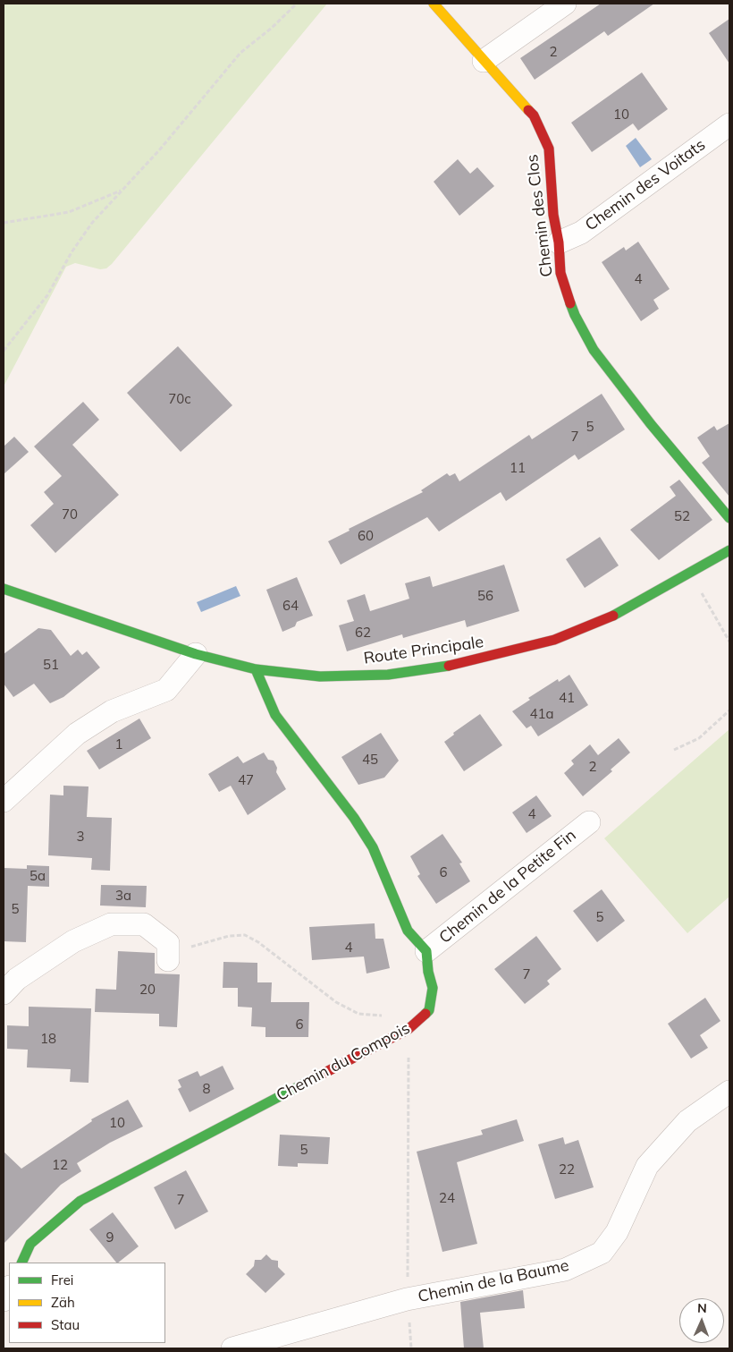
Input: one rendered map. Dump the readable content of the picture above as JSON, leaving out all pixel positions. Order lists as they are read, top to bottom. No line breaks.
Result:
{"streets":{"street":["Chemin des Voitats","Chemin des Clos","Route Principale","Chemin de la Petite Fin","Chemin du Compois","Chemin de la Baume"]},"crossings":[["Chemin des Voitats","Chemin des Clos"],["Chemin de la Petite Fin","Chemin du Compois"]],"house_numbers":["2","10","4","70c","5","7","11","70","52","60","56","64","62","51","41","41a","1","45","2","47","4","3","6","5a","3a","5","5","4","7","20","6","18","8","10","5","12","22","24","7","9"],"legend":["Frei","Zäh","Stau"],"north":"top"}
